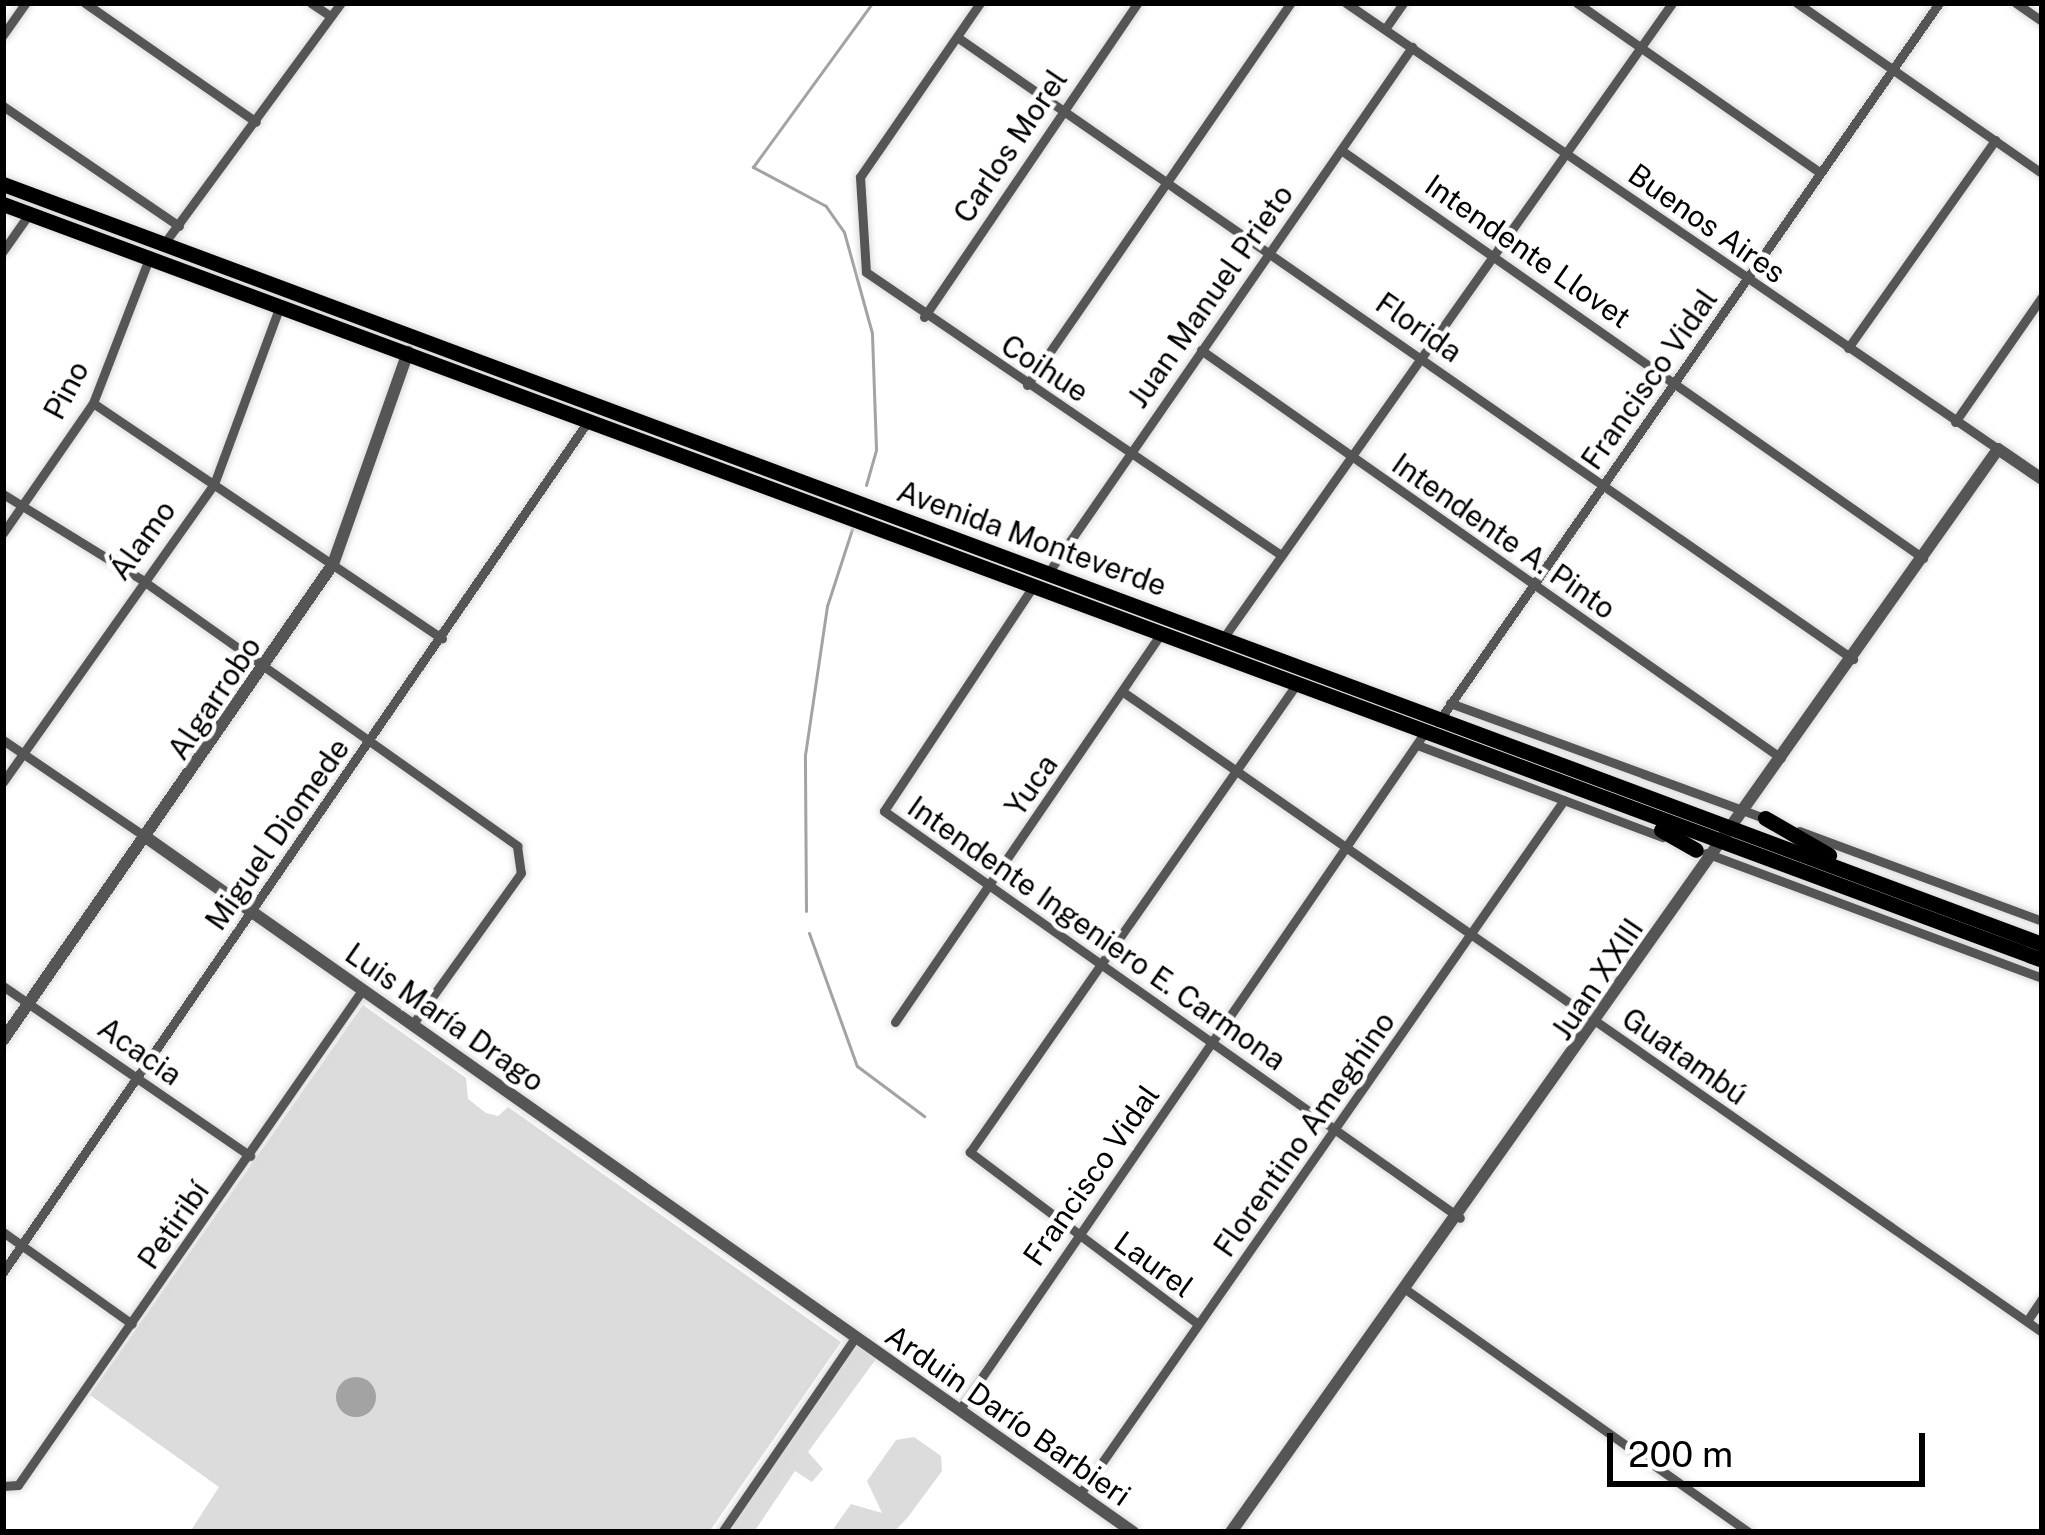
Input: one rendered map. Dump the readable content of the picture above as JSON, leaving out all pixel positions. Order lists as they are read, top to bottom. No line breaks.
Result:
{"streets":{"main road":["Avenida Monteverde"],"street":["Carlos Morel","Buenos Aires","Intendente Llovet","Juan Manuel Prieto","Florida","Coihue","Francisco Vidal","Pino","Intendente A. Pinto","Álamo","Algarrobo","Yuca","Miguel Diomede","Intendente Ingeniero E. Carmona","Juan XXIII","Luis María Drago","Acacia","Guatambú","Florentino Ameghino","Petiribí","Laurel","Arduin Darío Barbieri"]},"crossings":[["Carlos Morel","Florida"],["Carlos Morel","Coihue"],["Buenos Aires","Juan Manuel Prieto"],["Buenos Aires","Francisco Vidal"],["Buenos Aires","Juan XXIII"],["Intendente Llovet","Juan Manuel Prieto"],["Intendente Llovet","Francisco Vidal"],["Intendente Llovet","Juan XXIII"],["Juan Manuel Prieto","Florida"],["Juan Manuel Prieto","Coihue"],["Juan Manuel Prieto","Intendente A. Pinto"],["Juan Manuel Prieto","Avenida Monteverde"],["Florida","Coihue"],["Florida","Francisco Vidal"],["Florida","Juan XXIII"],["Francisco Vidal","Intendente A. Pinto"],["Francisco Vidal","Avenida Monteverde"],["Francisco Vidal","Intendente Ingeniero E. Carmona"],["Francisco Vidal","Guatambú"],["Francisco Vidal","Laurel"],["Francisco Vidal","Arduin Darío Barbieri"],["Pino","Avenida Monteverde"],["Intendente A. Pinto","Juan XXIII"],["Avenida Monteverde","Álamo"],["Avenida Monteverde","Algarrobo"],["Avenida Monteverde","Yuca"],["Avenida Monteverde","Miguel Diomede"],["Avenida Monteverde","Intendente Ingeniero E. Carmona"],["Avenida Monteverde","Juan XXIII"],["Álamo","Luis María Drago"],["Algarrobo","Luis María Drago"],["Algarrobo","Acacia"],["Yuca","Intendente Ingeniero E. Carmona"],["Yuca","Guatambú"],["Miguel Diomede","Luis María Drago"],["Miguel Diomede","Acacia"],["Intendente Ingeniero E. Carmona","Juan XXIII"],["Intendente Ingeniero E. Carmona","Florentino Ameghino"],["Intendente Ingeniero E. Carmona","Laurel"],["Juan XXIII","Guatambú"],["Luis María Drago","Petiribí"],["Luis María Drago","Arduin Darío Barbieri"],["Acacia","Petiribí"],["Guatambú","Florentino Ameghino"],["Florentino Ameghino","Laurel"],["Florentino Ameghino","Arduin Darío Barbieri"]],"scale_bar":"200 m"}
